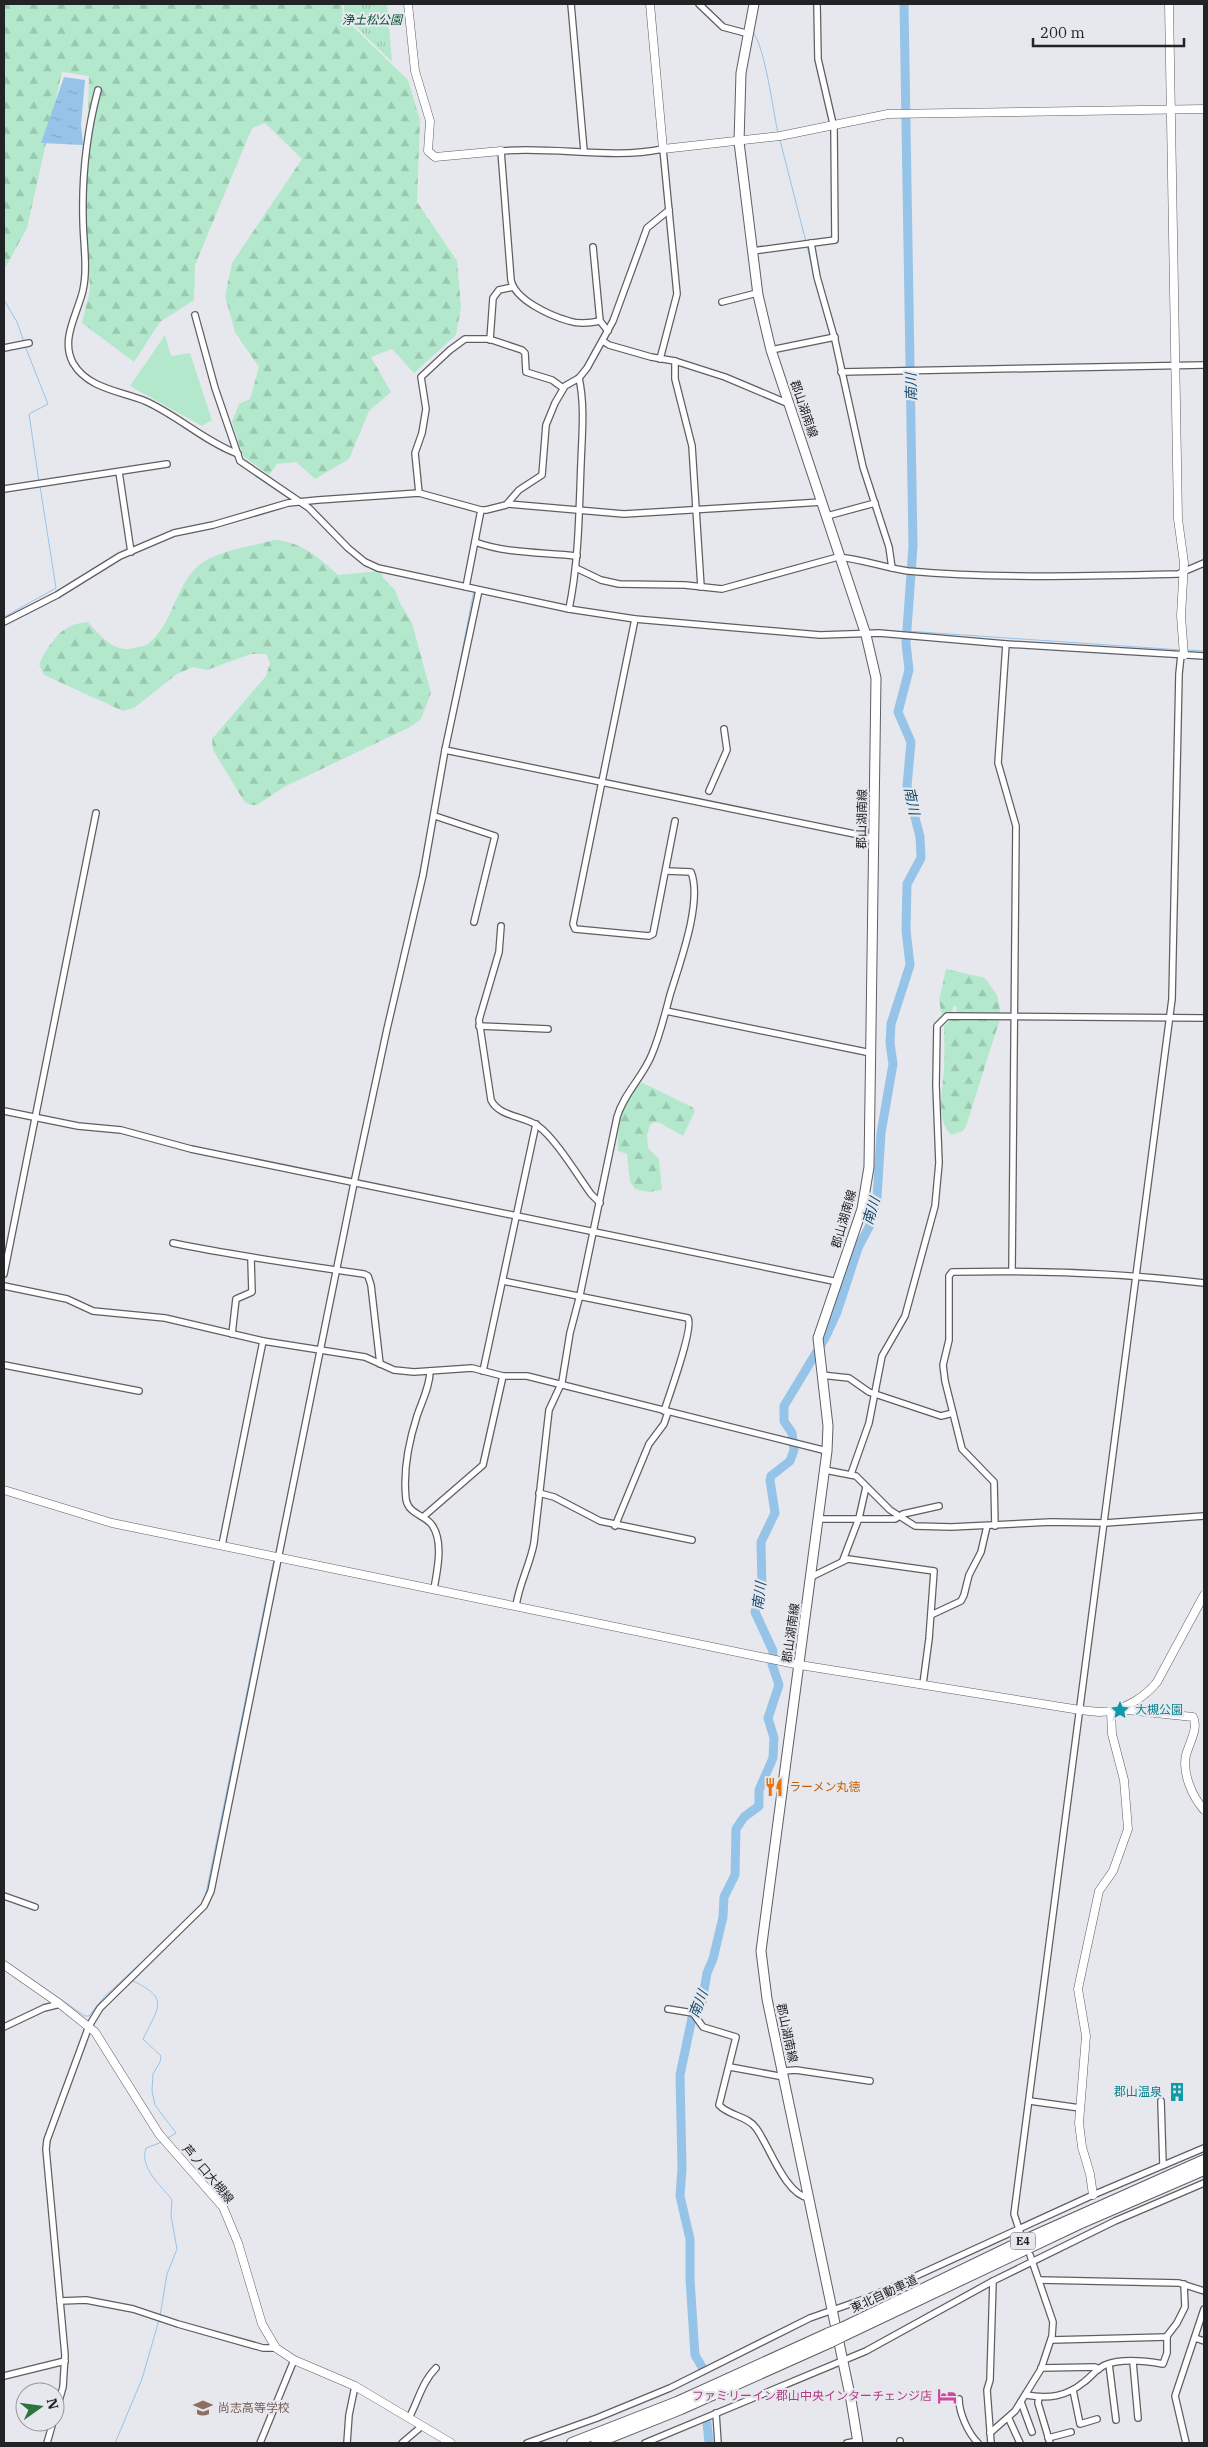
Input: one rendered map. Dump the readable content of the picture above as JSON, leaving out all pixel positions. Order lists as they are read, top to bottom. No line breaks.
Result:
{"streets":{"highway":["E4","東北自動車道"],"main road":["郡山湖南線"],"street":["芦ノ口大槻線"]},"water":["南川"],"parks":["浄土松公園"],"places":{"place":["大槻公園"],"restaurant":["ラーメン丸徳"],"building":["郡山温泉"],"hotel":["ファミリーイン郡山中央インターチェンジ店"],"school or university":["尚志高等学校"]},"scale_bar":"200 m","north":"right"}
